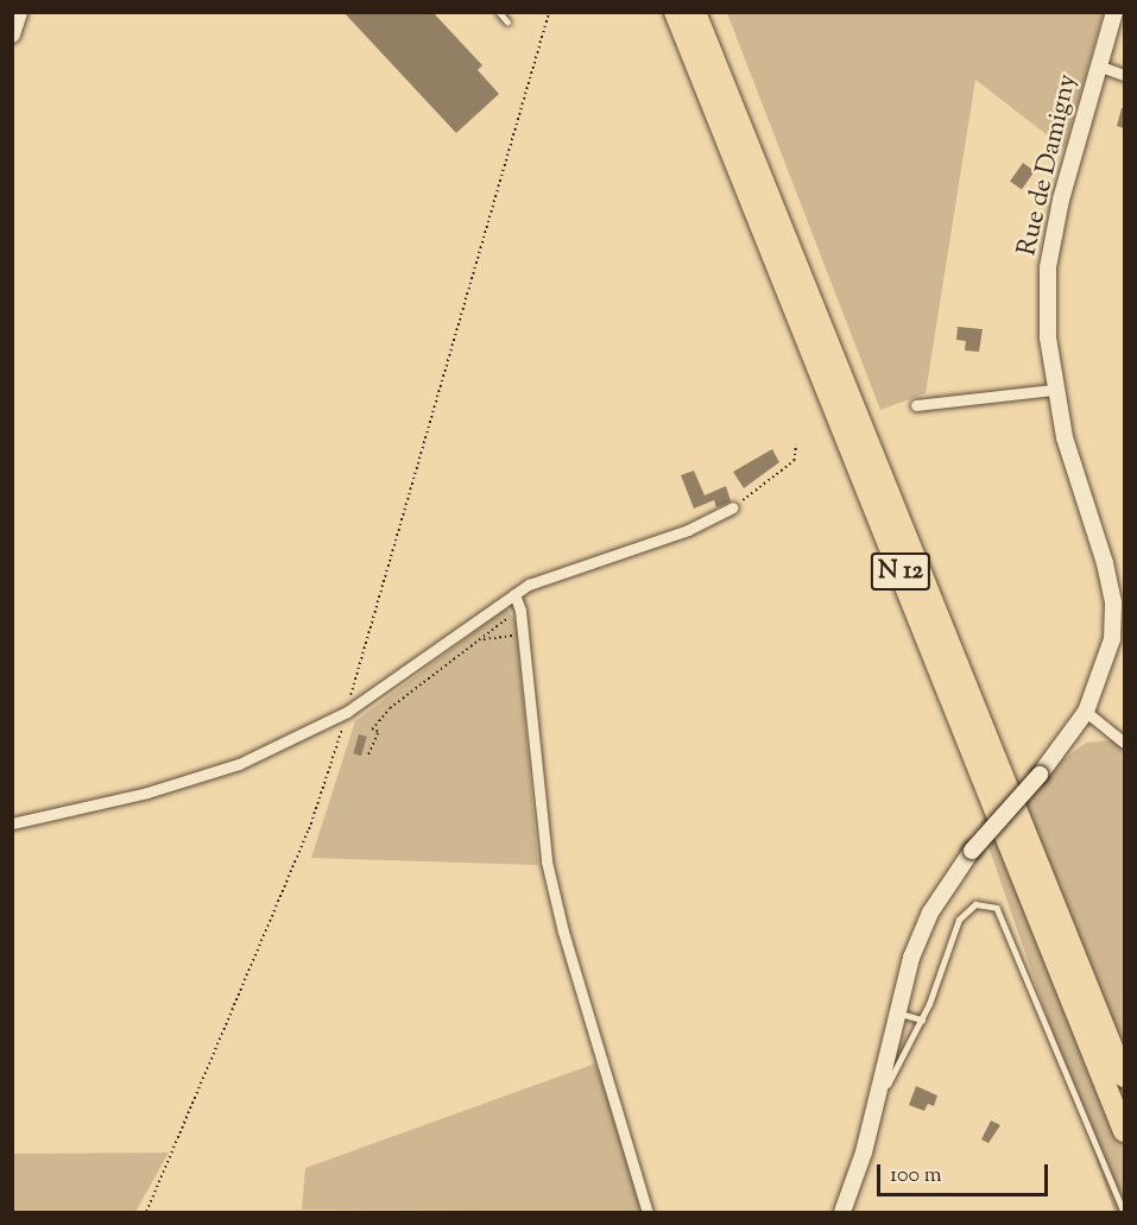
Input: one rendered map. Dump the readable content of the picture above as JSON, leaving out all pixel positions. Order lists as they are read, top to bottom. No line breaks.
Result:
{"streets":{"highway":["N 12"],"street":["Rue de Damigny"]},"scale_bar":"100 m"}
